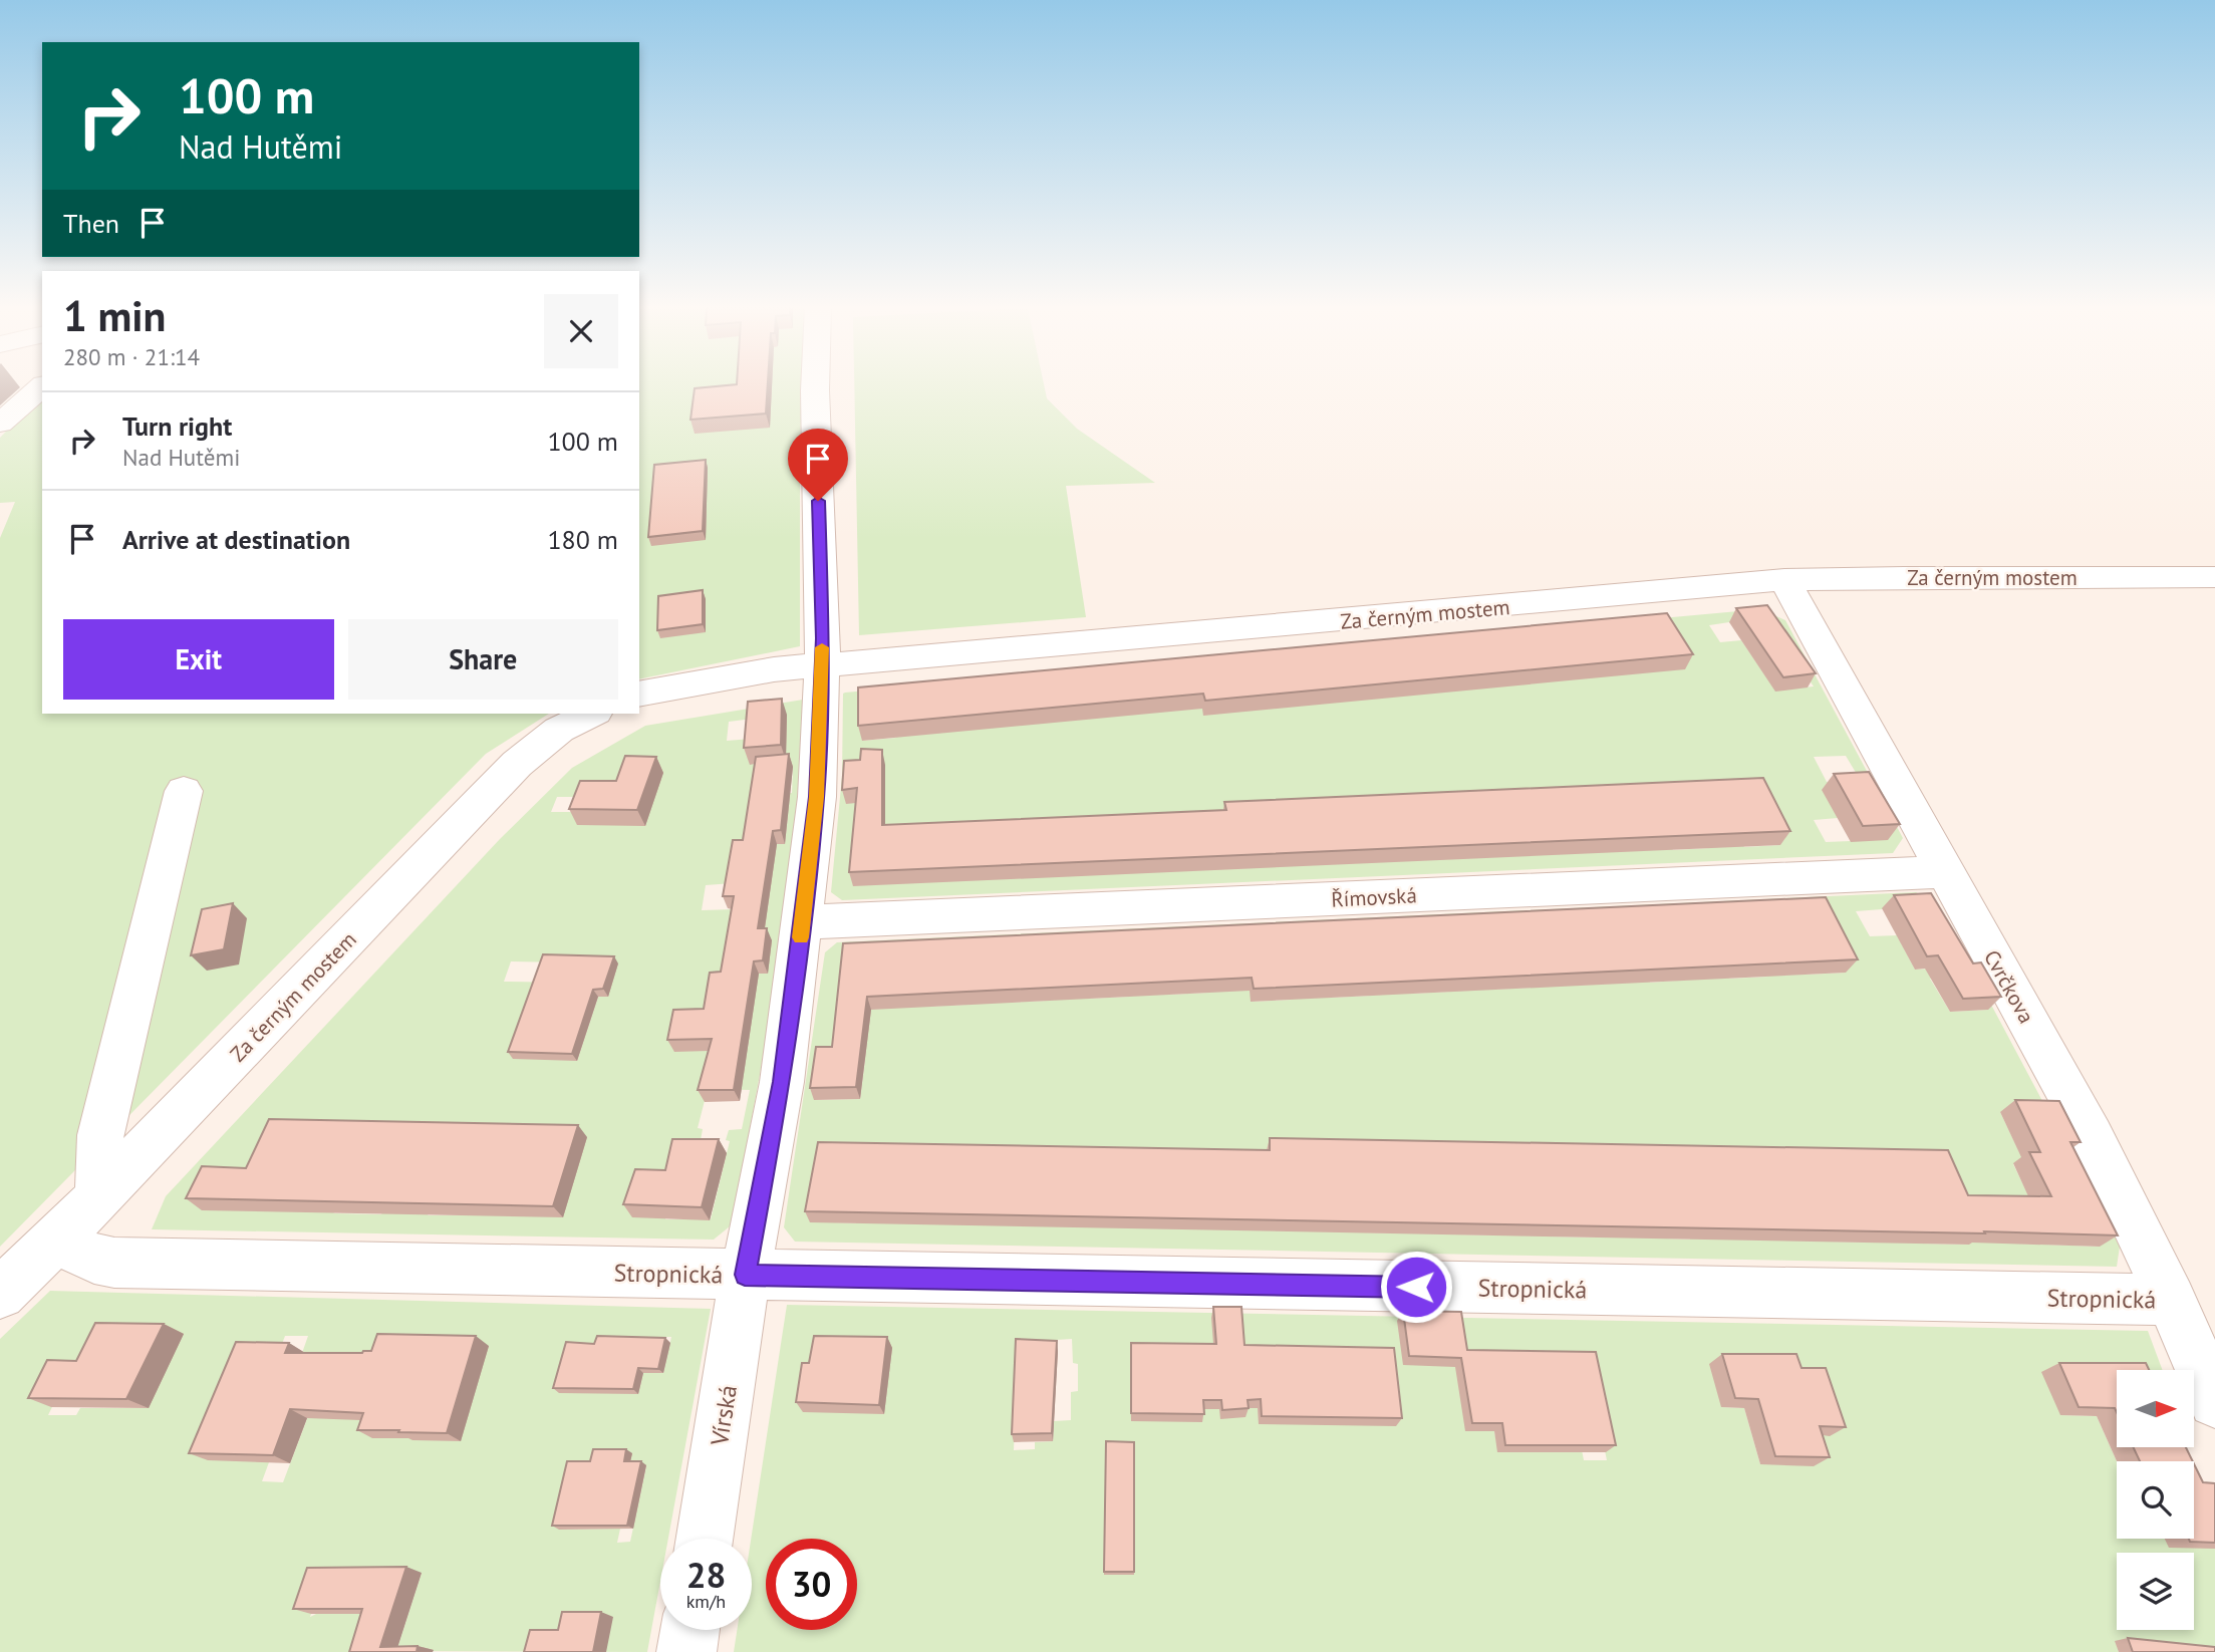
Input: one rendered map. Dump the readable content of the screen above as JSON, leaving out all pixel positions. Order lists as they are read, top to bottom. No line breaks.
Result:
{"streets":{"street":["Za černým mostem","Římovská","Cvrčkova","Stropnická","Vírská"]},"crossings":[["Za černým mostem","Cvrčkova"],["Za černým mostem","Stropnická"],["Za černým mostem","Vírská"],["Římovská","Cvrčkova"],["Římovská","Vírská"],["Cvrčkova","Stropnická"],["Stropnická","Vírská"]],"north":"right","page":{"turn":["100 m","Nad Hutěmi"],"then":"Then","heading":["1 min","280 m · 21:14"],"list":[{"name":"Turn right","note":"Nad Hutěmi","value":"100 m"},{"name":"Arrive at destination","value":"180 m"}],"buttons":["Exit","Share"],"speed":"28 km/h","limit":"30"}}
